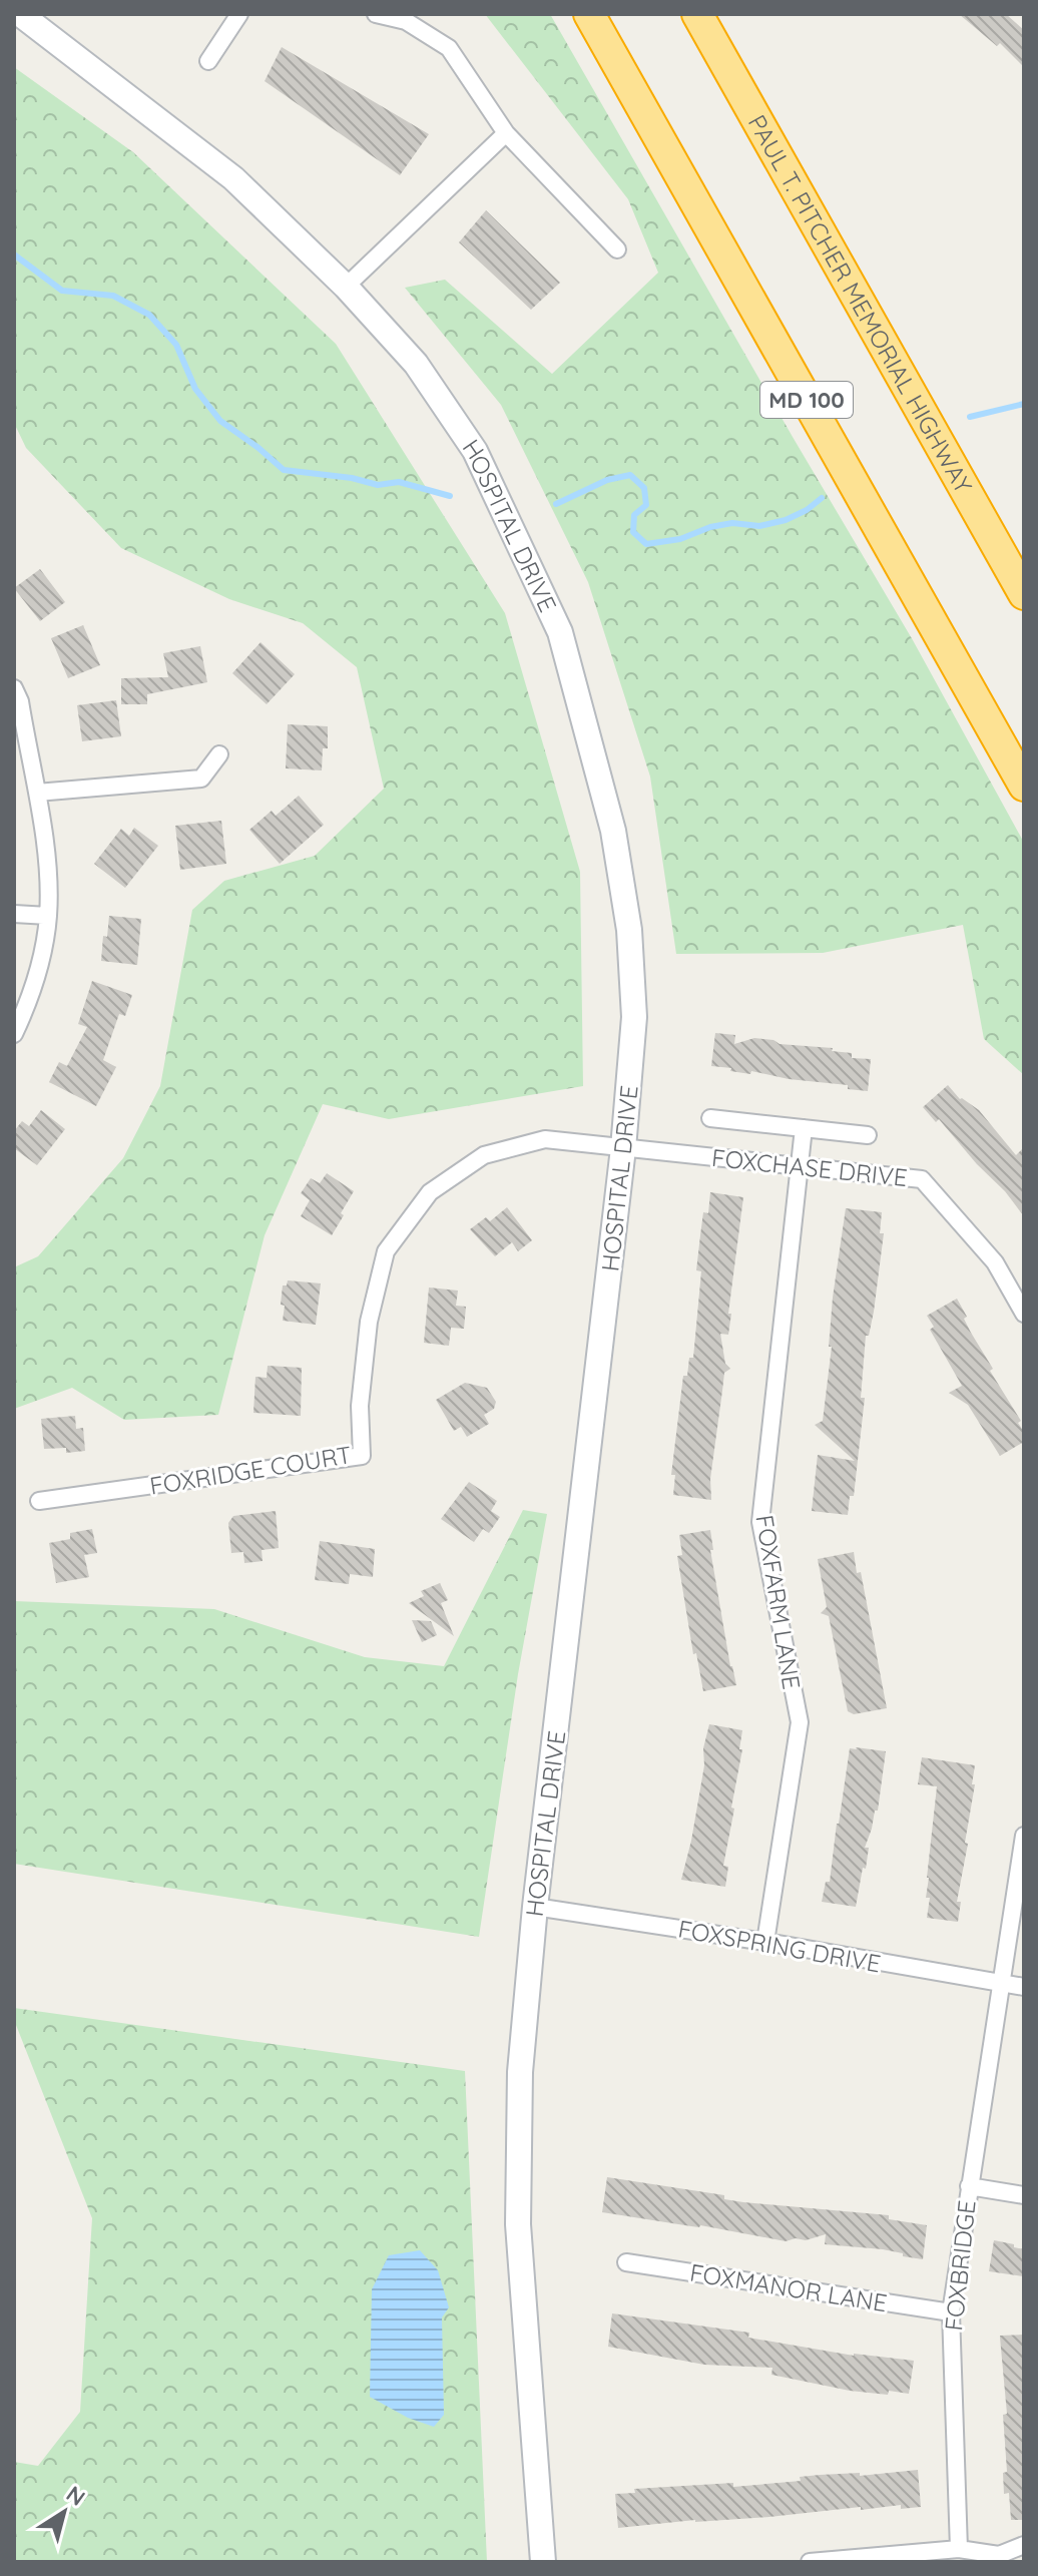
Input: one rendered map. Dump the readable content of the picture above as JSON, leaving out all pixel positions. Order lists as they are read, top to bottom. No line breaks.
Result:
{"streets":{"highway":["PAUL T. PITCHER MEMORIAL HIGHWAY","MD 100"],"street":["HOSPITAL DRIVE","FOXCHASE DRIVE","FOXRIDGE COURT","FOXFARM LANE","FOXSPRING DRIVE","FOXBRIDGE","FOXMANOR LANE"]},"crossings":[["HOSPITAL DRIVE","FOXCHASE DRIVE"],["HOSPITAL DRIVE","FOXRIDGE COURT"],["HOSPITAL DRIVE","FOXSPRING DRIVE"],["FOXCHASE DRIVE","FOXRIDGE COURT"],["FOXCHASE DRIVE","FOXFARM LANE"],["FOXFARM LANE","FOXSPRING DRIVE"],["FOXSPRING DRIVE","FOXBRIDGE"],["FOXBRIDGE","FOXMANOR LANE"]],"north":"top right"}
